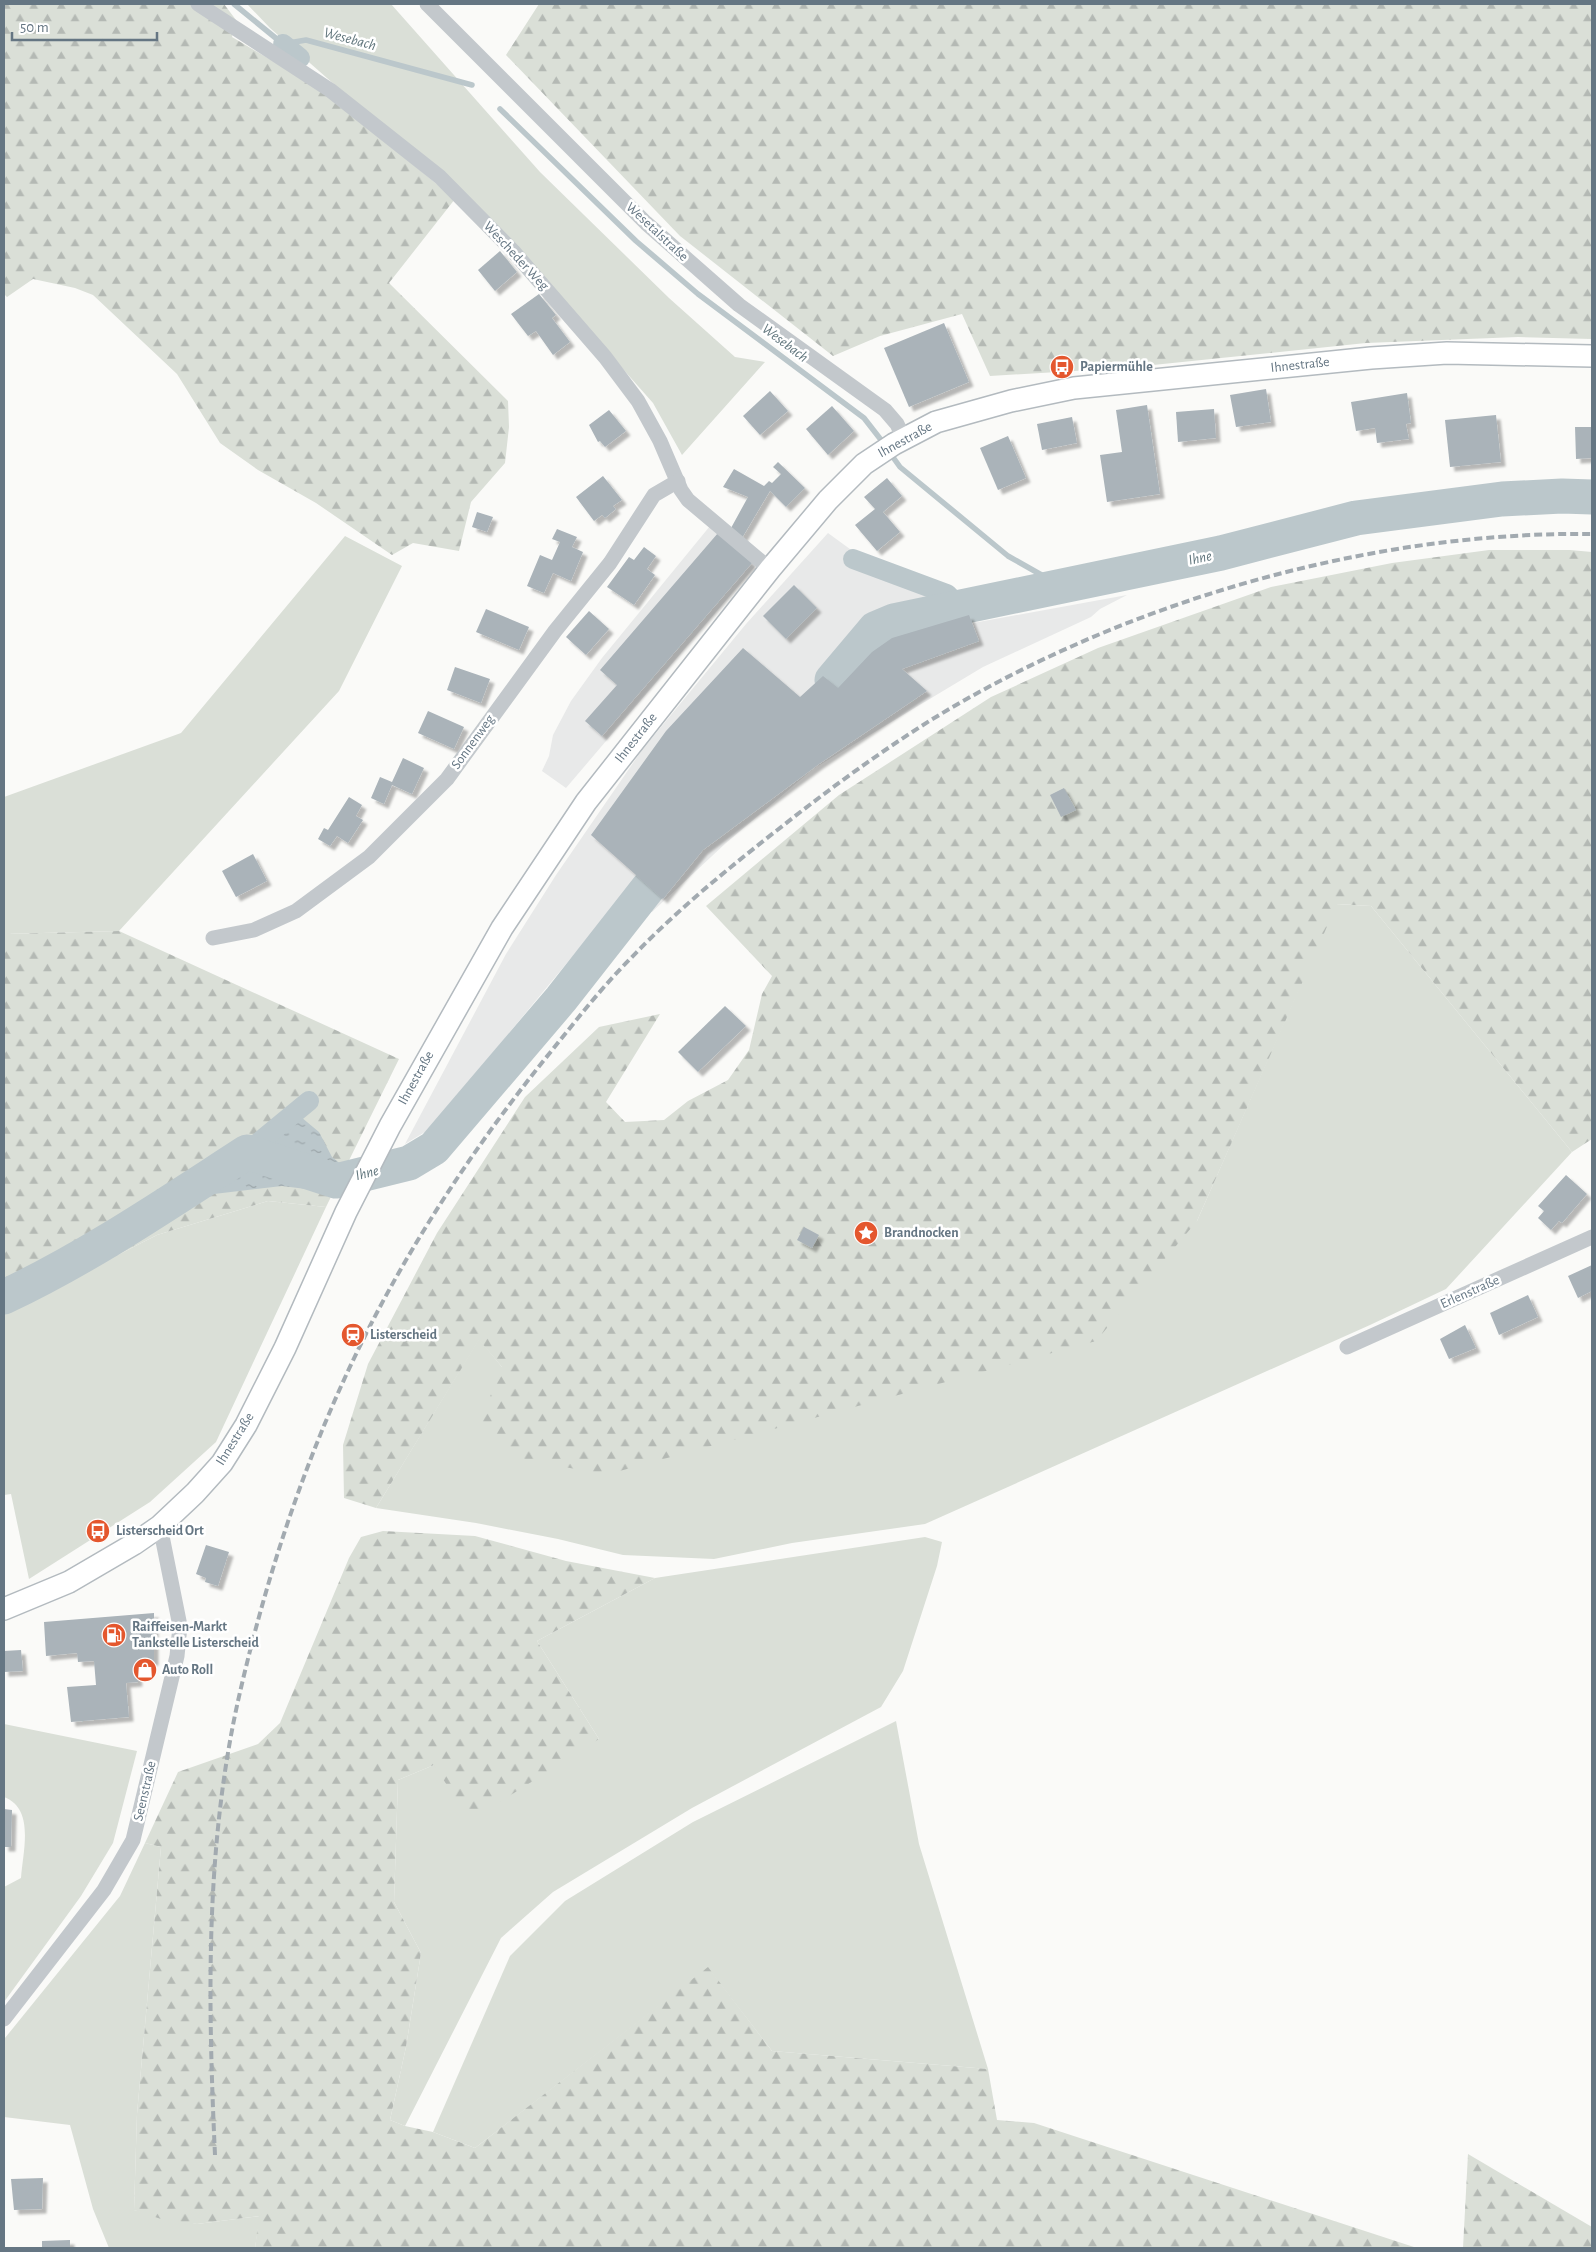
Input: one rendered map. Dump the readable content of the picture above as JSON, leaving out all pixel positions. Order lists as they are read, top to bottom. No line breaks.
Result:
{"streets":{"main road":["Ihnestraße"],"street":["Wesetalstraße","Wescheder Weg","Sonnenweg","Erlenstraße","Seenstraße"]},"crossings":[["Wesetalstraße","Ihnestraße"],["Wescheder Weg","Ihnestraße"],["Wescheder Weg","Sonnenweg"],["Ihnestraße","Seenstraße"]],"water":["Wesebach","Ihne"],"places":{"bus stop":["Papiermühle","Listerscheid Ort"],"place":["Brandnocken"],"station":["Listerscheid"],"fuel station":["Raiffeisen-Markt Tankstelle Listerscheid"],"shop":["Auto Roll"]},"scale_bar":"50 m"}
